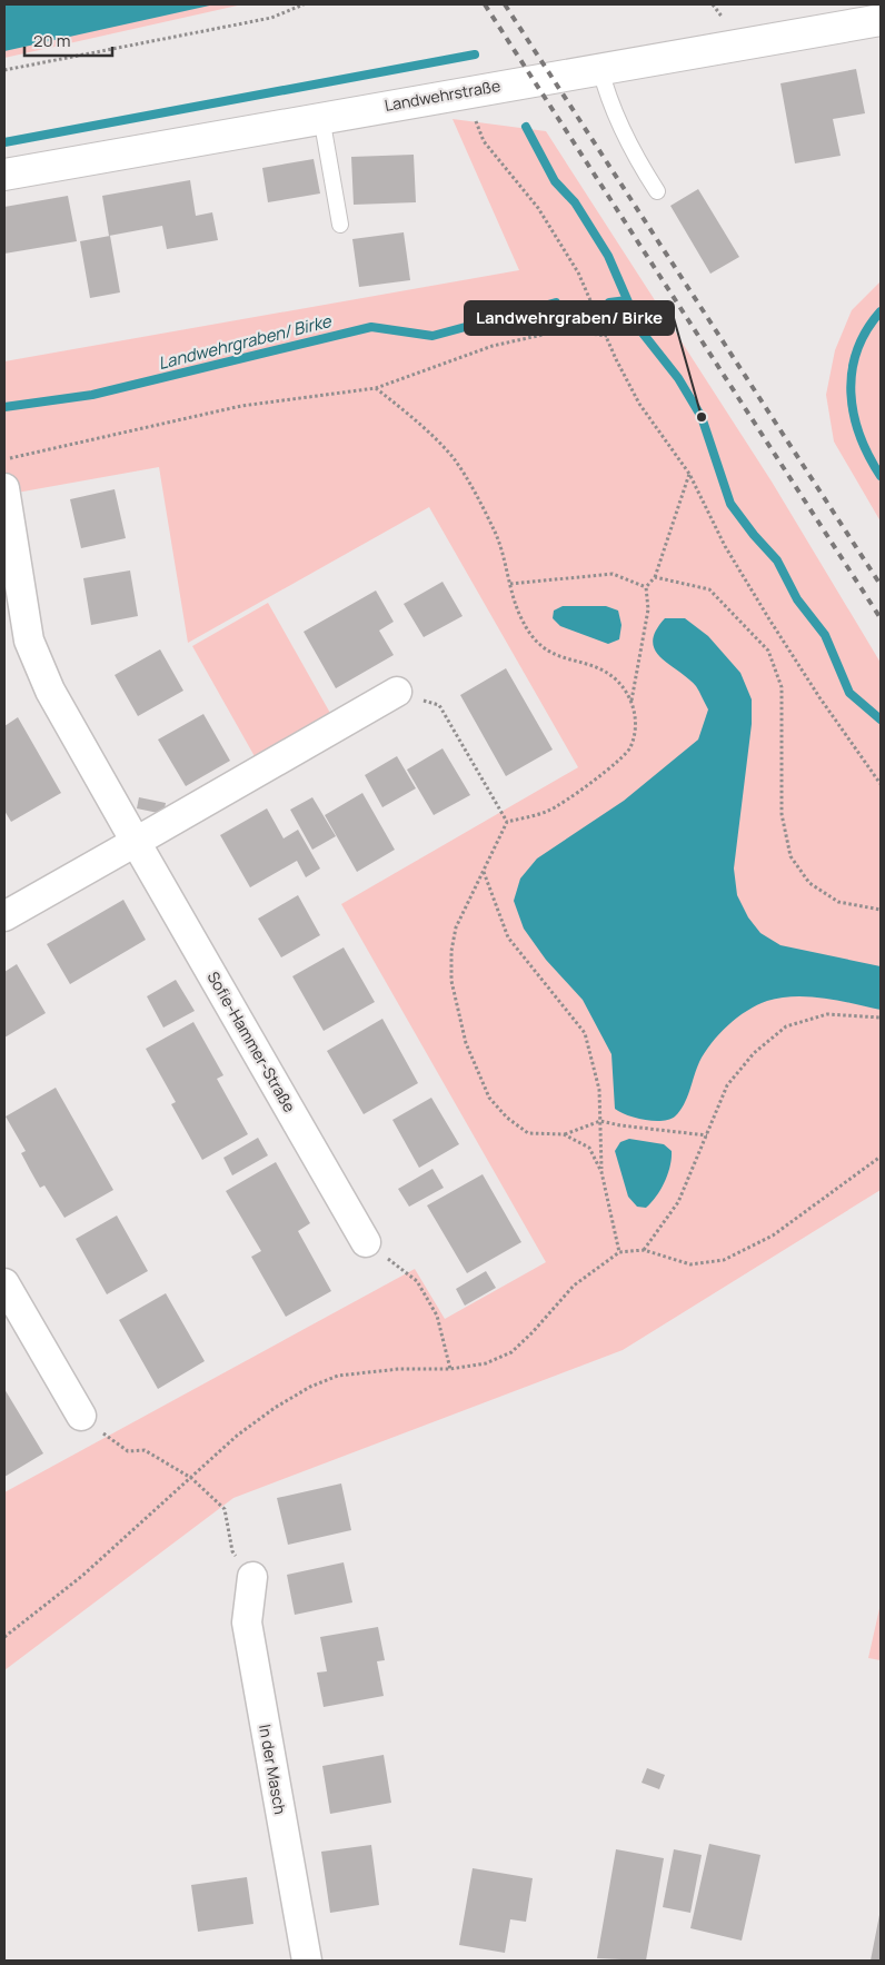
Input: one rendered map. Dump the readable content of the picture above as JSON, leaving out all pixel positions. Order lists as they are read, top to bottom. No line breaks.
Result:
{"streets":{"street":["Landwehrstraße","Sofie-Hammer-Straße","In der Masch"]},"water":["Landwehrgraben/ Birke"],"places":["Landwehrgraben/ Birke"],"scale_bar":"20 m"}
